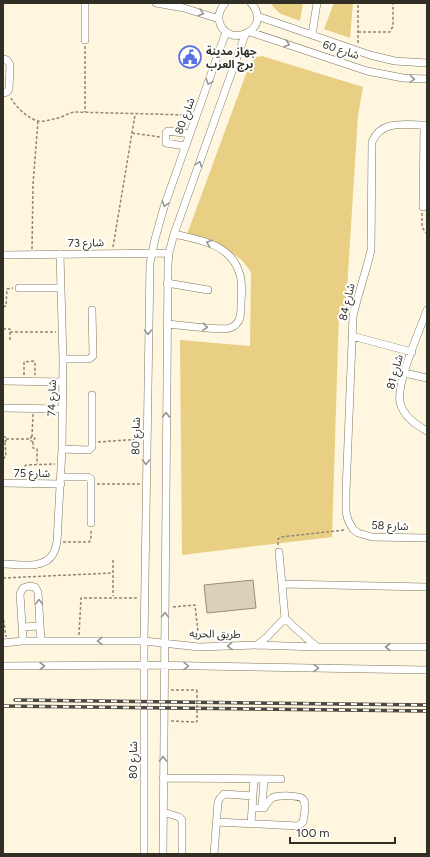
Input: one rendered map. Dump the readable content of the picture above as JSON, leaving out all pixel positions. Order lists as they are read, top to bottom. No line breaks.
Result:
{"streets":{"street":["شارع 60","شارع 80","شارع 73","شارع 84","شارع 81","شارع 74","شارع 75","شارع 58","طريق الحريه"]},"crossings":[["شارع 60","شارع 80"],["شارع 80","شارع 73"],["شارع 80","طريق الحريه"],["شارع 73","شارع 74"],["شارع 84","شارع 58"],["شارع 74","شارع 75"]],"places":{"public building":["جهاز مدينة برج العرب"]},"scale_bar":"100 m"}
